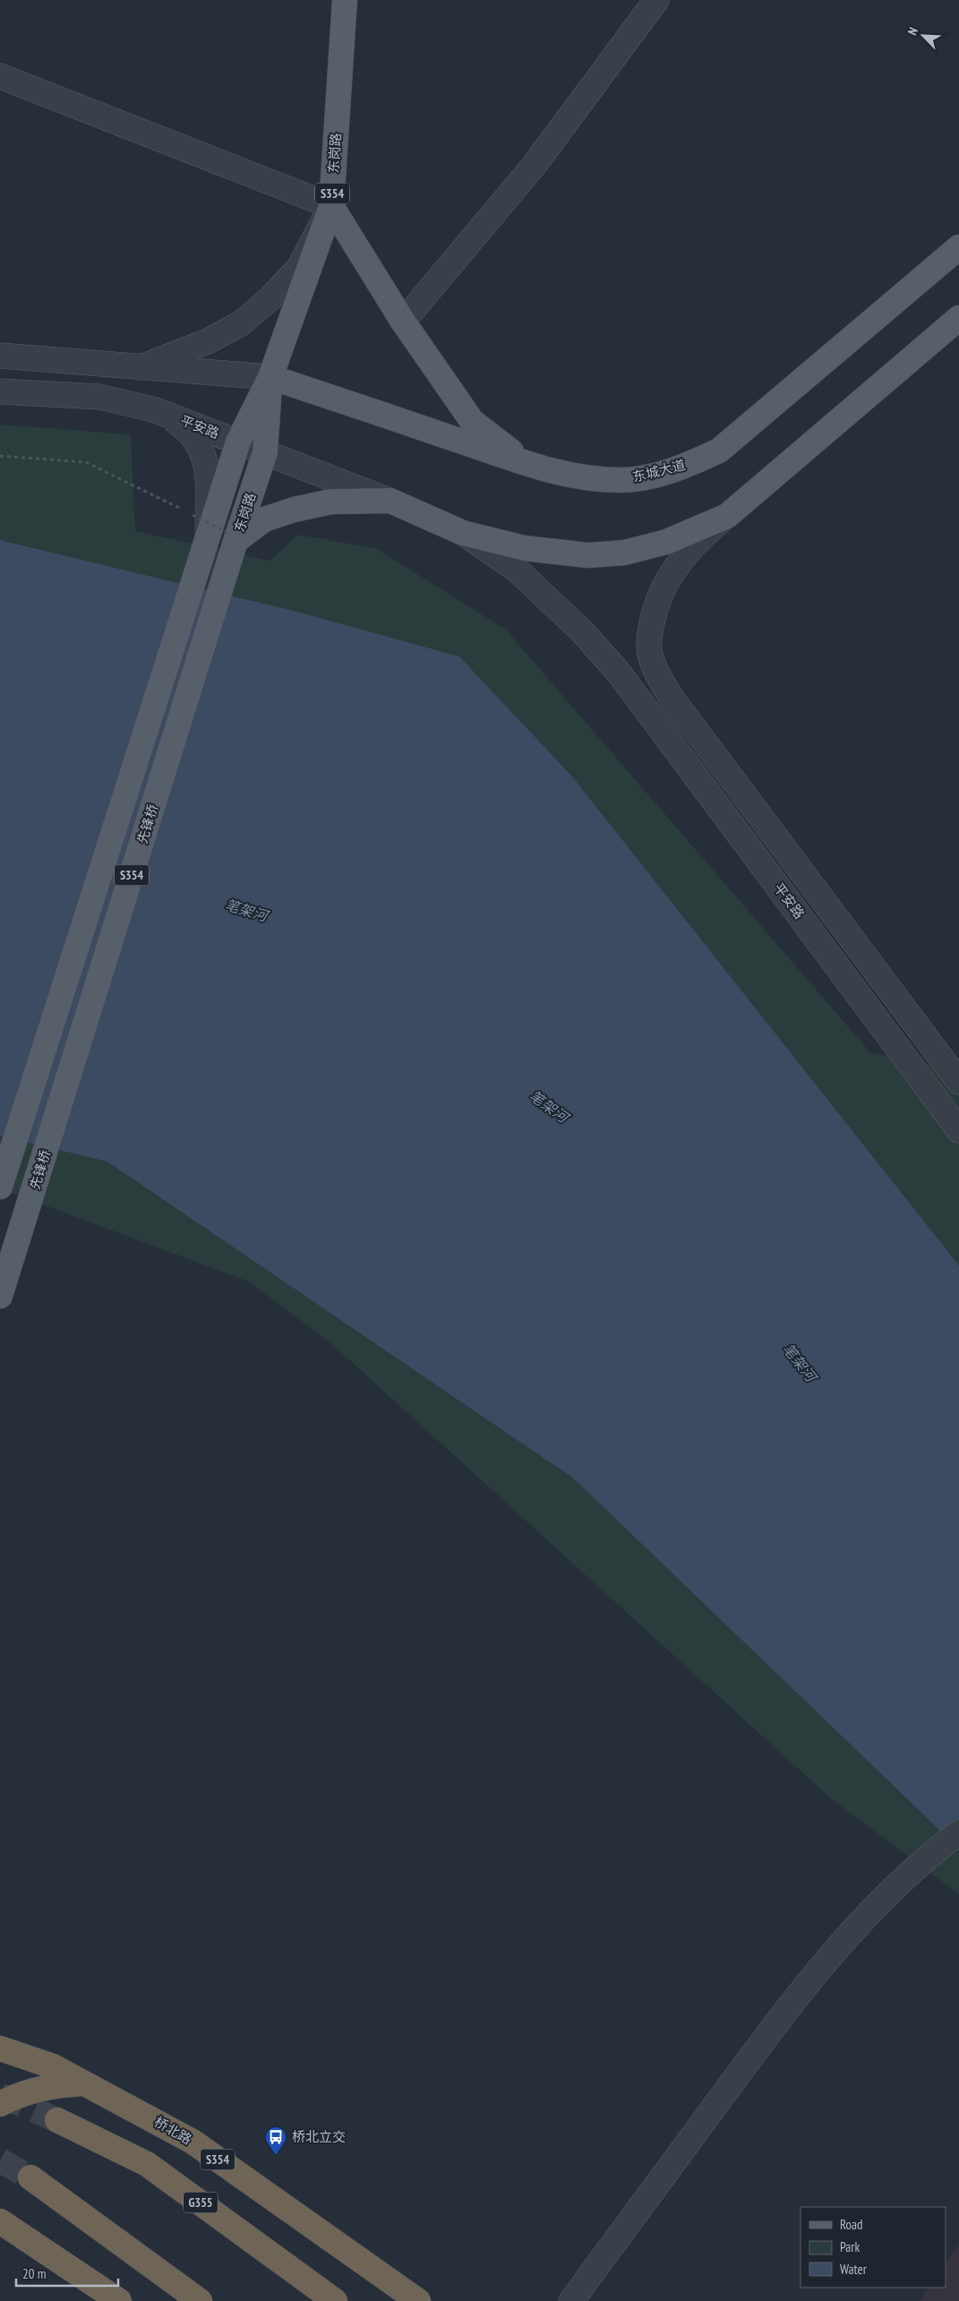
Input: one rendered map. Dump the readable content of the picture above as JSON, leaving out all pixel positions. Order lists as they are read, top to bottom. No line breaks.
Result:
{"streets":{"highway":["S354","桥北路","G355"],"main road":["东岗路","东城大道","先锋桥"],"street":["平安路"]},"crossings":[["东岗路","S354"],["东岗路","平安路"],["东岗路","东城大道"],["东岗路","先锋桥"],["S354","先锋桥"]],"water":["笔架河"],"places":{"bus stop":["桥北立交"]},"legend":["Road","Park","Water"],"scale_bar":"20 m","north":"top left"}
